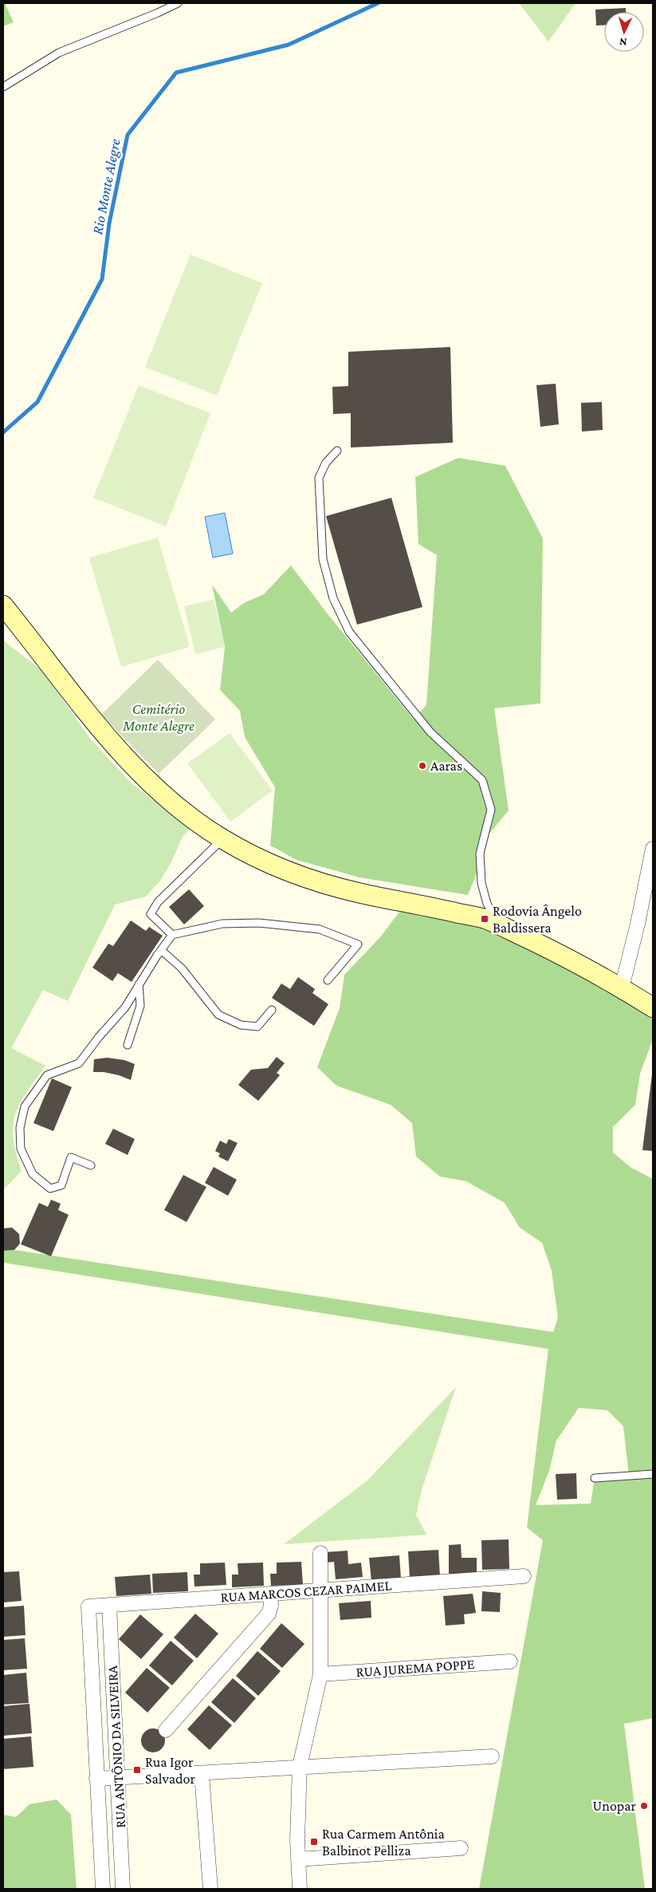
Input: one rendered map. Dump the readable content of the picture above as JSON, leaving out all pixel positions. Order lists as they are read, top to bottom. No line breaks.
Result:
{"streets":{"street":["RUA MARCOS CEZAR PAIMEL","RUA JUREMA POPPE","RUA ANTÔNIO DA SILVEIRA"]},"crossings":[["RUA MARCOS CEZAR PAIMEL","RUA ANTÔNIO DA SILVEIRA"]],"water":["Rio Monte Alegre"],"parks":["Cemitério Monte Alegre"],"places":{"other":["Aaras","Unopar"],"transit":["Rodovia Ângelo Baldissera","Rua Igor Salvador","Rua Carmem Antônia Balbinot Pelliza"]},"north":"bottom"}
